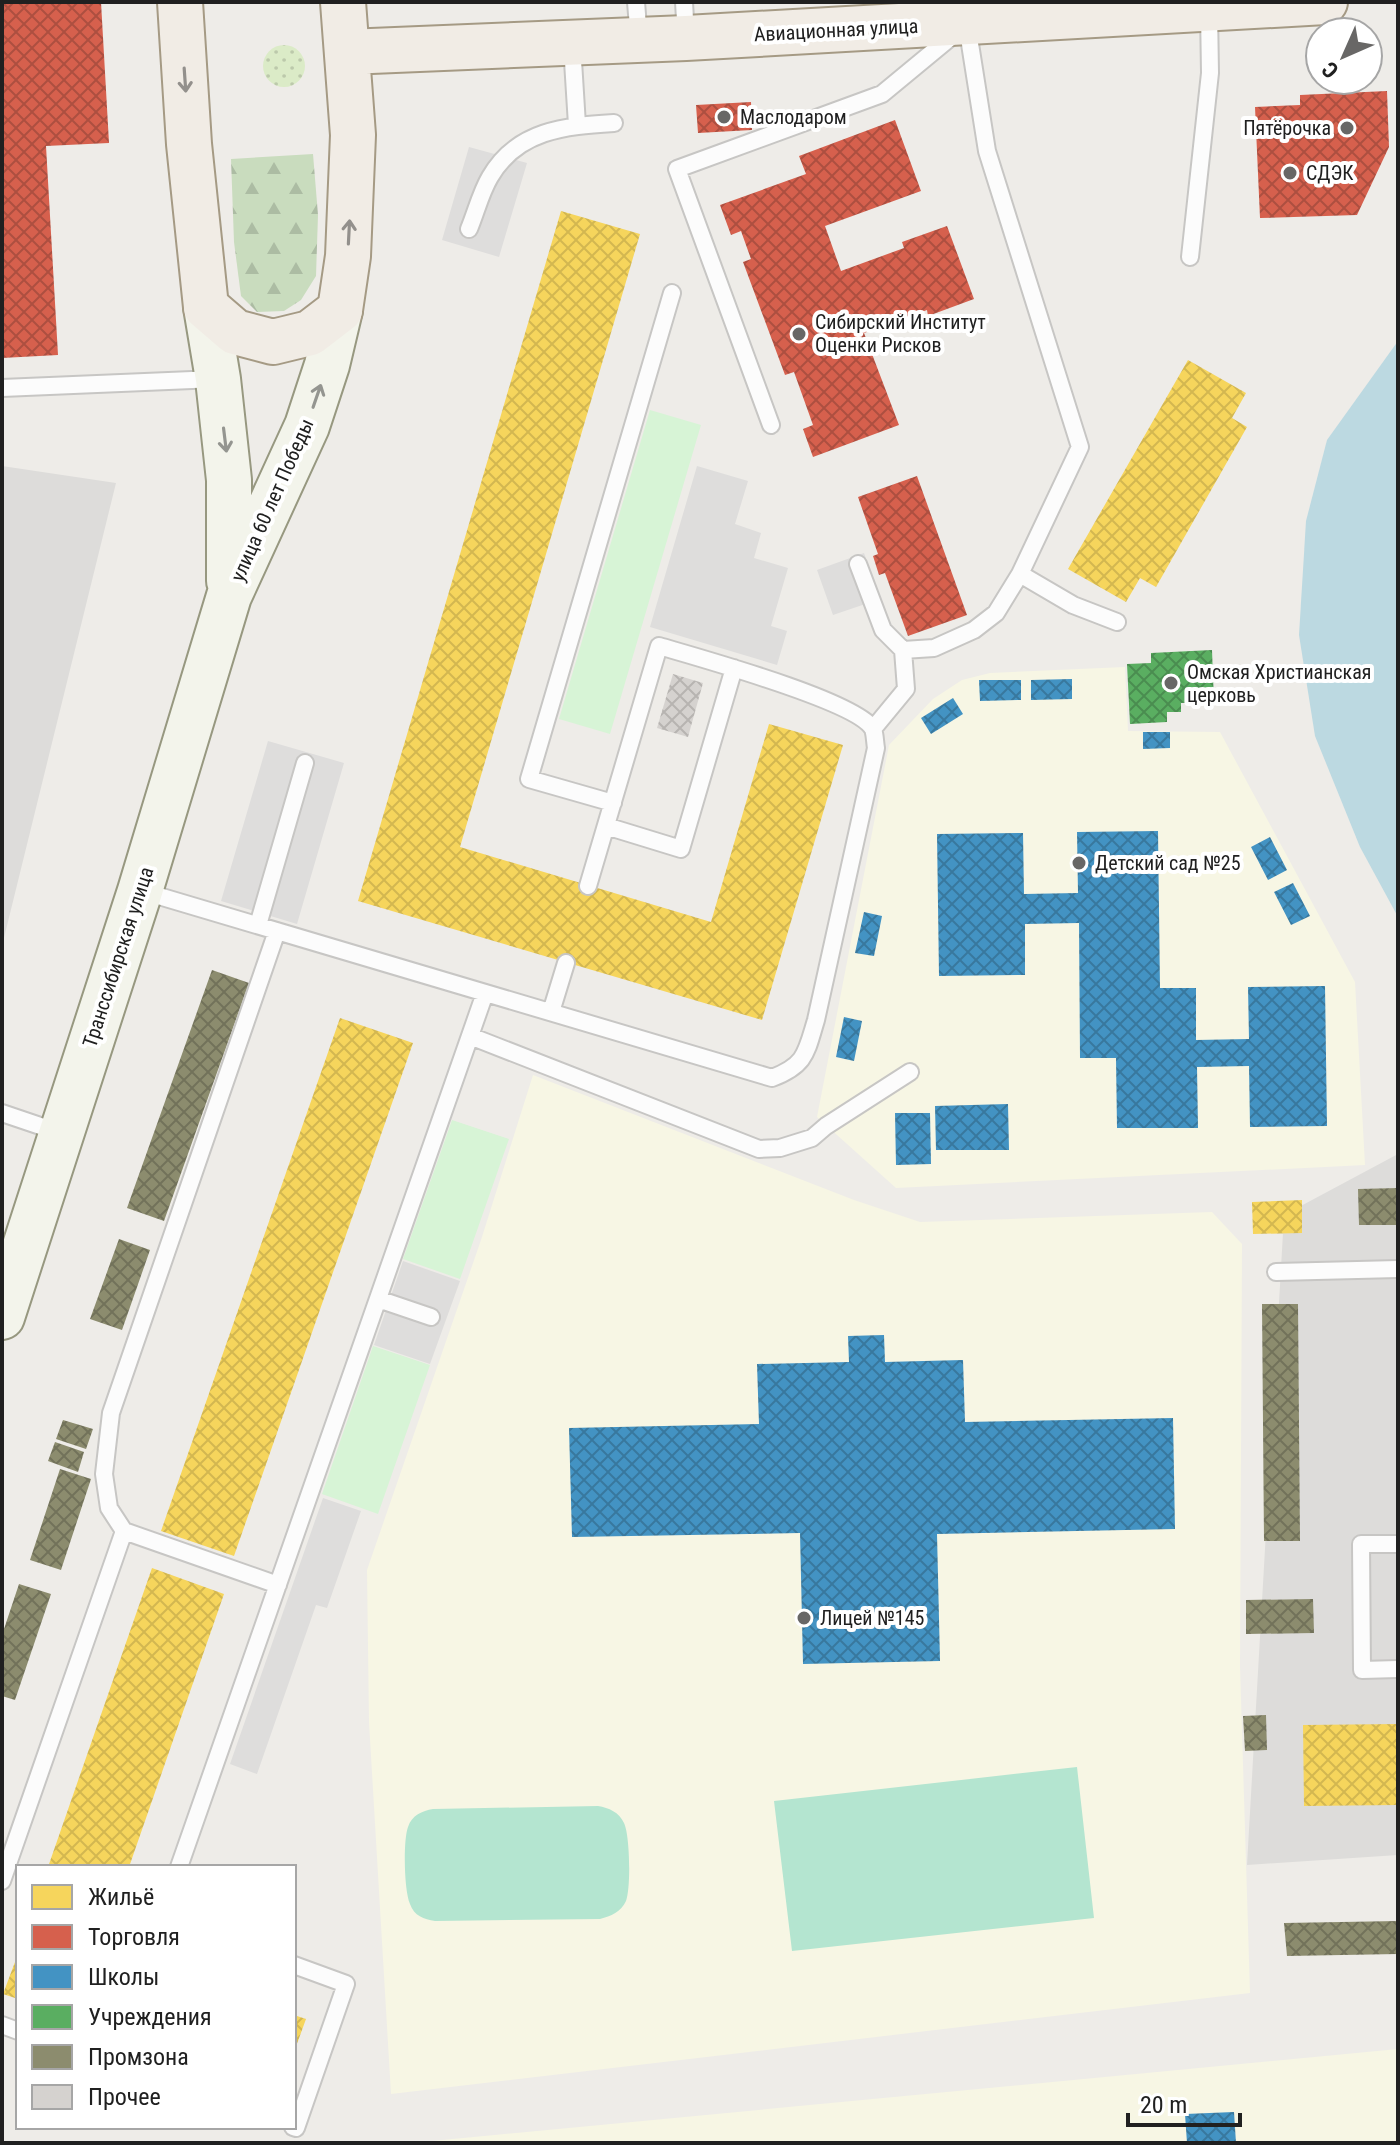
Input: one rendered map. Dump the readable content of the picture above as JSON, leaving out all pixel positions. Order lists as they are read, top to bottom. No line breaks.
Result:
{"streets":{"main road":["Авиационная улица","улица 60 лет Победы","Транссибирская улица"]},"crossings":[["Авиационная улица","улица 60 лет Победы"],["улица 60 лет Победы","Транссибирская улица"]],"places":["Маслодаром","Пятёрочка","СДЭК","Сибирский Институт Оценки Рисков","Омская Христианская церковь","Детский сад №25","Лицей №145"],"legend":["Жильё","Торговля","Школы","Учреждения","Промзона","Прочее"],"scale_bar":"20 m","north":"bottom left"}
